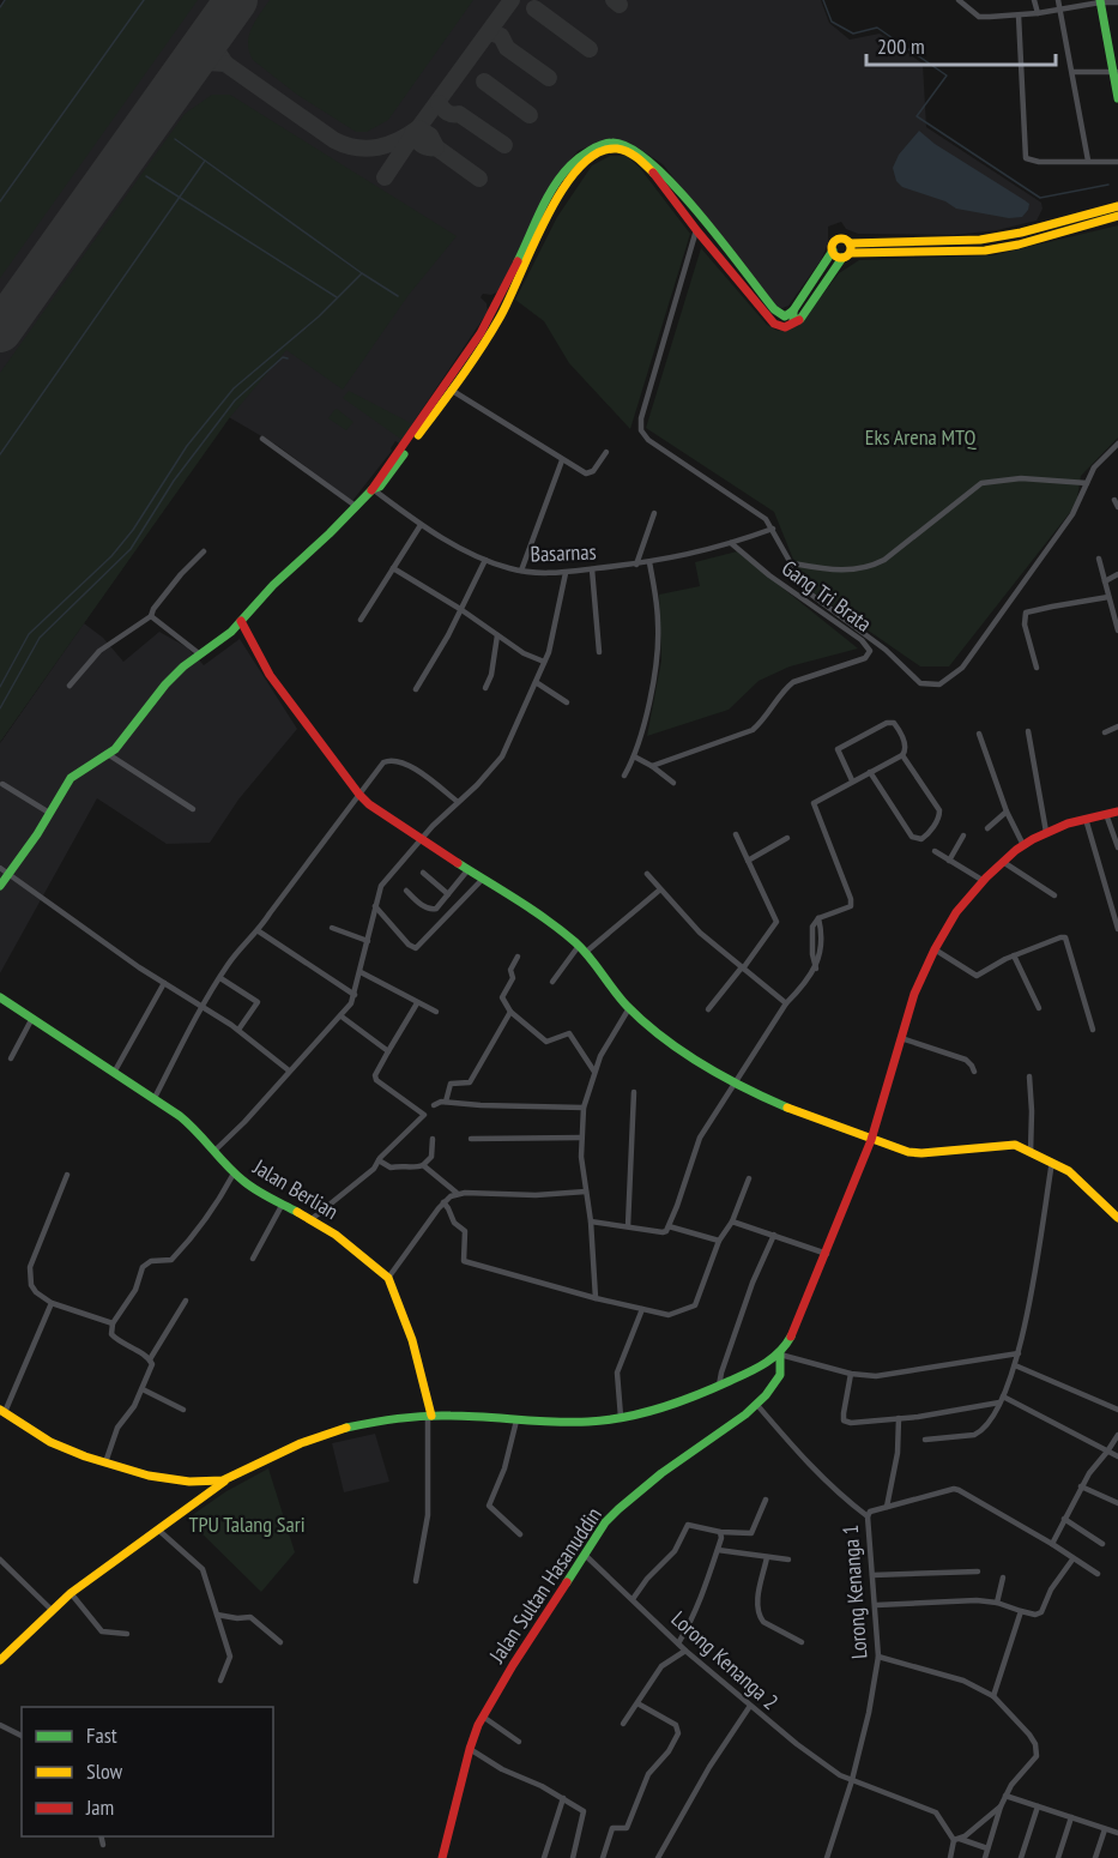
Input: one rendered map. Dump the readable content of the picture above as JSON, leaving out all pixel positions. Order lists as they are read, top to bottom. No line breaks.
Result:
{"streets":{"main road":["Jalan Berlian","Jalan Sultan Hasanuddin"],"street":["Basarnas","Gang Tri Brata","Lorong Kenanga 1","Lorong Kenanga 2"]},"crossings":[["Basarnas","Gang Tri Brata"],["Jalan Sultan Hasanuddin","Lorong Kenanga 1"],["Jalan Sultan Hasanuddin","Lorong Kenanga 2"],["Lorong Kenanga 1","Lorong Kenanga 2"]],"parks":["Eks Arena MTQ","TPU Talang Sari"],"legend":["Fast","Slow","Jam"],"scale_bar":"200 m"}
